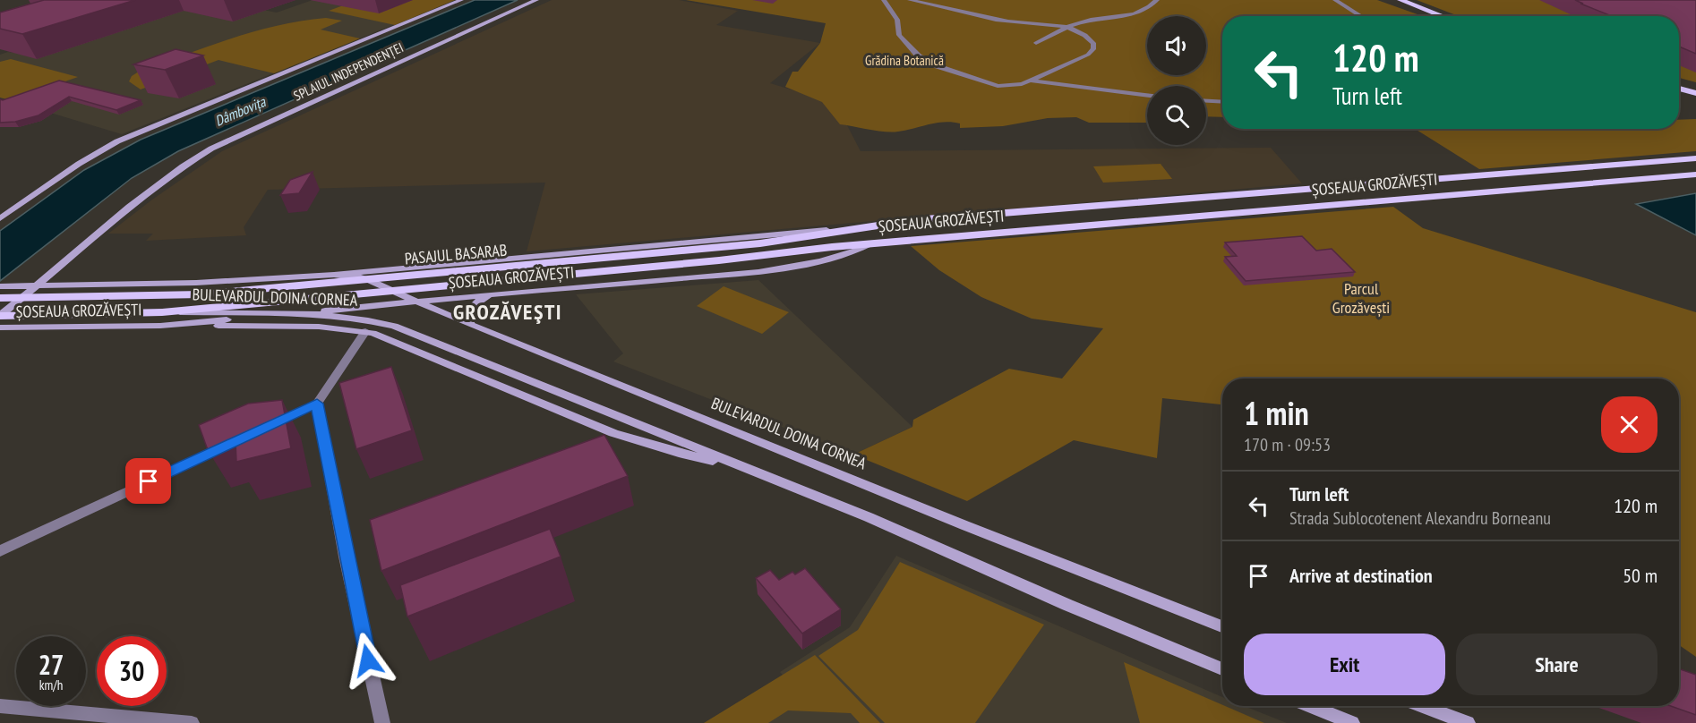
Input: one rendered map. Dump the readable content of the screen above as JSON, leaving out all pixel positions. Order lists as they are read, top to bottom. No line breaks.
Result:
{"streets":{"main road":["SPLAIUL INDEPENDENȚEI","ȘOSEAUA GROZĂVEȘTI","PASAJUL BASARAB","BULEVARDUL DOINA CORNEA"]},"crossings":[["SPLAIUL INDEPENDENȚEI","ȘOSEAUA GROZĂVEȘTI"],["SPLAIUL INDEPENDENȚEI","PASAJUL BASARAB"],["ȘOSEAUA GROZĂVEȘTI","PASAJUL BASARAB"],["ȘOSEAUA GROZĂVEȘTI","BULEVARDUL DOINA CORNEA"],["PASAJUL BASARAB","BULEVARDUL DOINA CORNEA"]],"districts":["GROZĂVEŞTI"],"water":["Dâmbovița"],"parks":["Grădina Botanică","Parcul Grozăvești"],"page":{"turn":["120 m","Turn left"],"heading":["1 min","170 m · 09:53"],"list":[{"name":"Turn left","note":"Strada Sublocotenent Alexandru Borneanu","value":"120 m"},{"name":"Arrive at destination","value":"50 m"}],"buttons":["Exit","Share"],"speed":"27 km/h","limit":"30"}}
